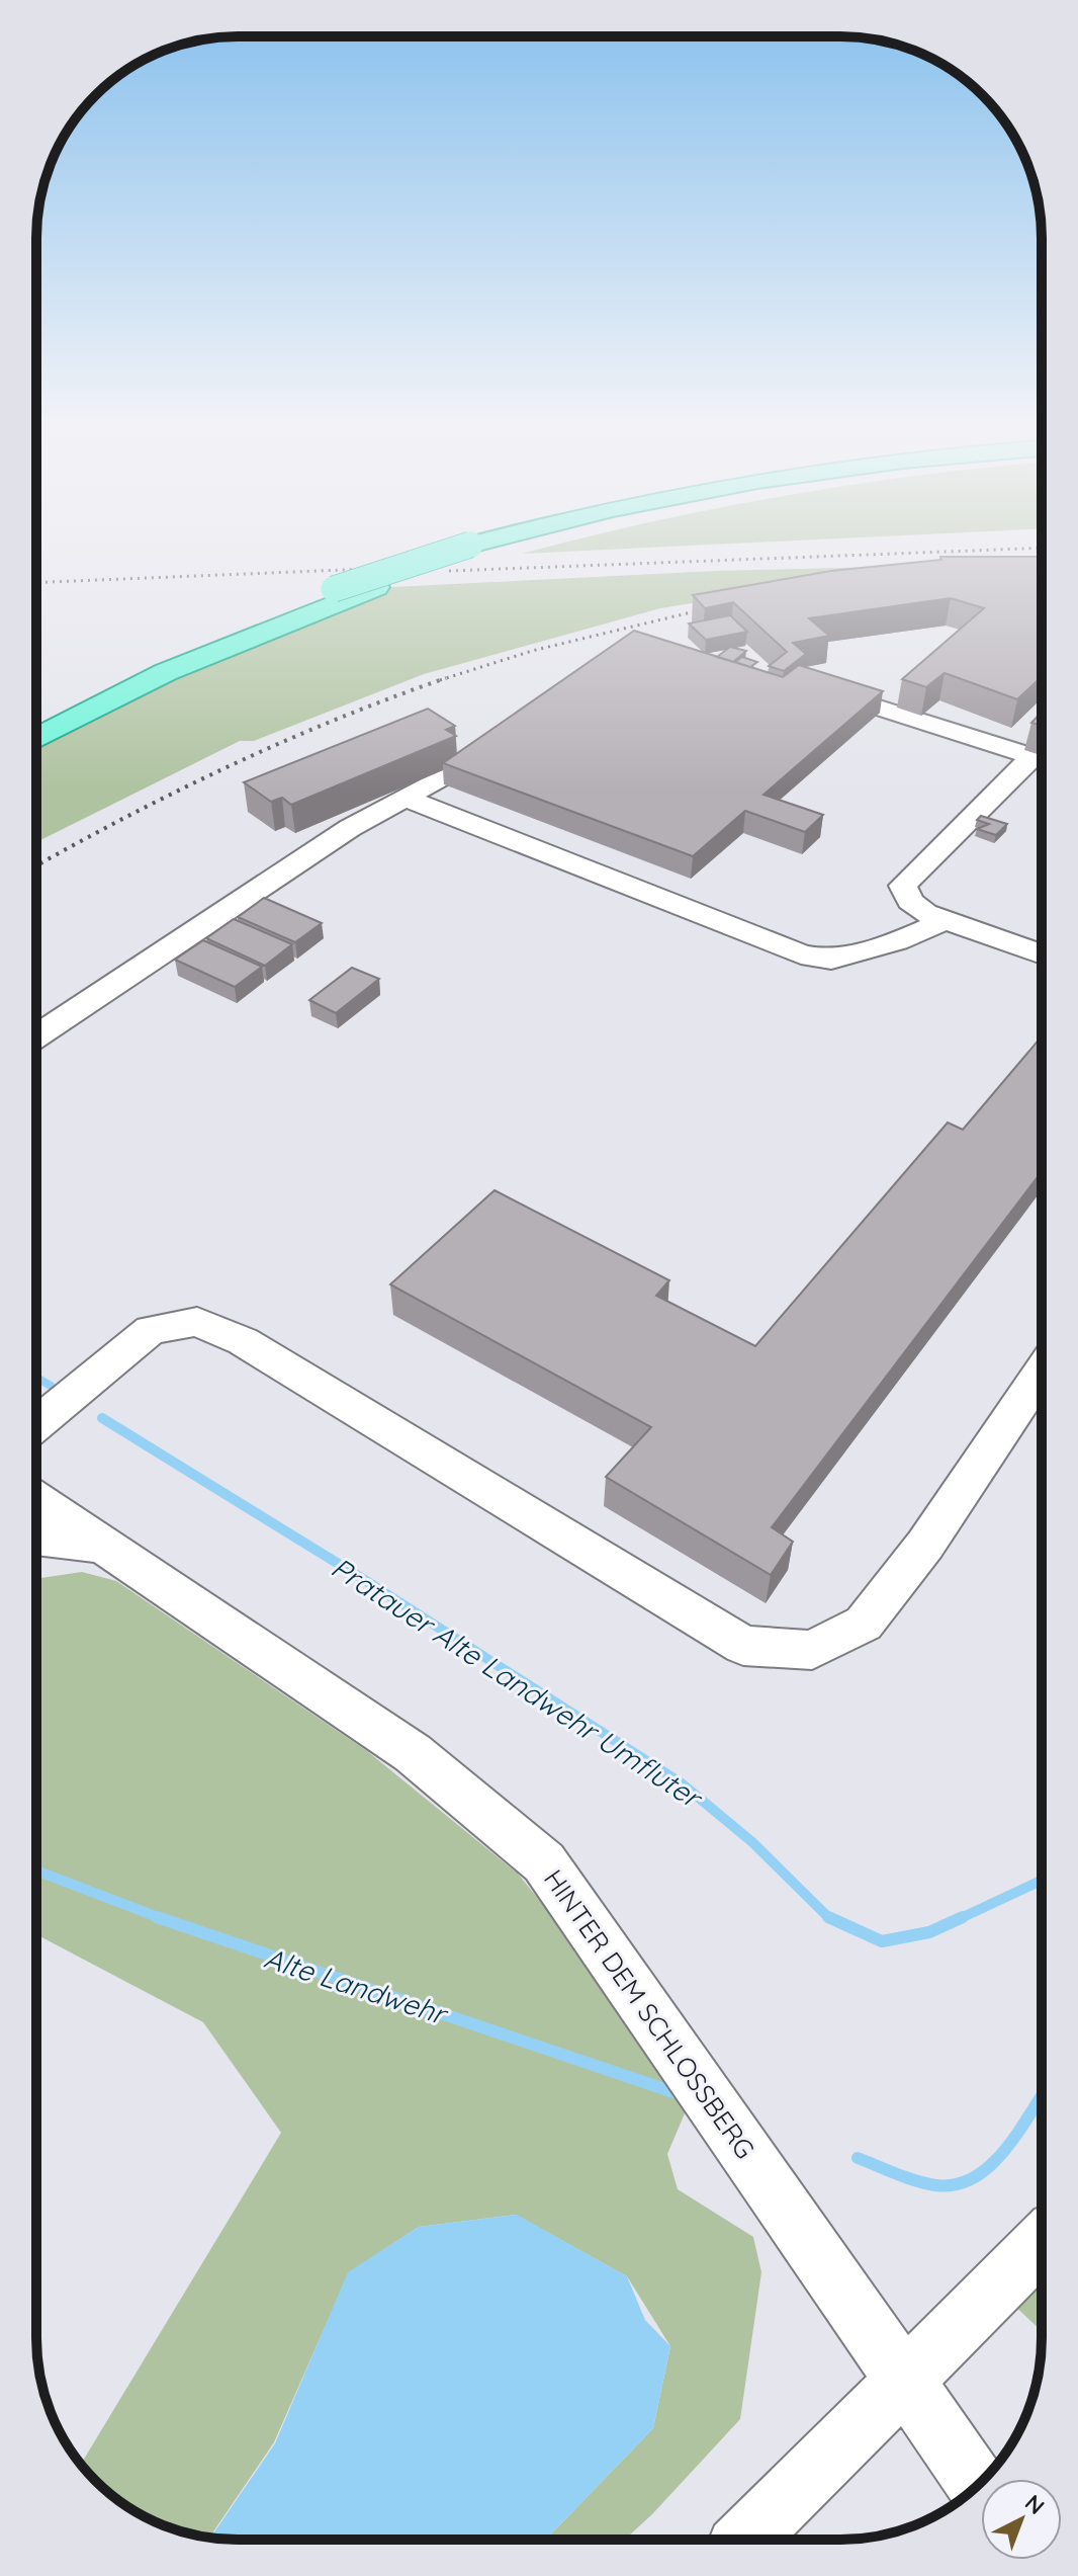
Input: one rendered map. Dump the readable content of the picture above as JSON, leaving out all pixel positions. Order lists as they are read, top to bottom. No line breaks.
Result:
{"streets":{"lane":["HINTER DEM SCHLOSSBERG"]},"water":["Pratauer Alte Landwehr Umfluter","Alte Landwehr"],"north":"top right"}
